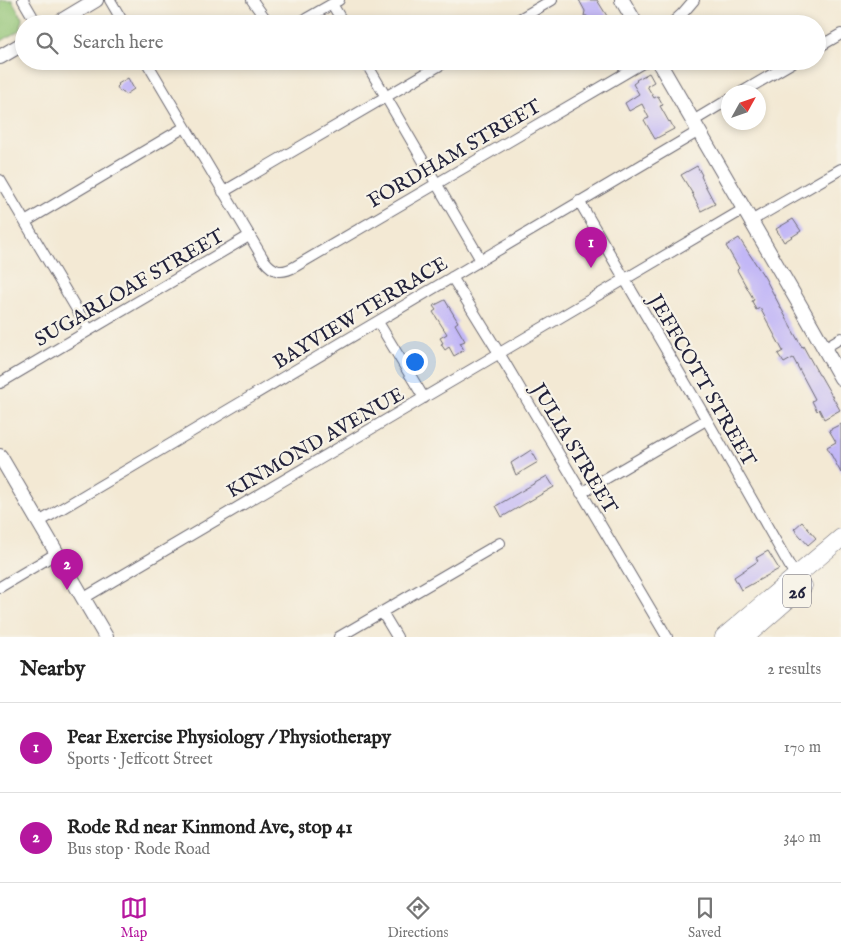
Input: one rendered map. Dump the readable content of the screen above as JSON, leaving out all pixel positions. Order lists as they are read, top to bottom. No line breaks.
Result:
{"streets":{"highway":["26"],"street":["FORDHAM STREET","SUGARLOAF STREET","BAYVIEW TERRACE","JEFFCOTT STREET","KINMOND AVENUE","JULIA STREET"]},"crossings":[["FORDHAM STREET","SUGARLOAF STREET"],["BAYVIEW TERRACE","JEFFCOTT STREET"],["BAYVIEW TERRACE","JULIA STREET"],["JEFFCOTT STREET","KINMOND AVENUE"],["JEFFCOTT STREET","26"],["KINMOND AVENUE","JULIA STREET"]],"north":"top right","page":{"search":"Search here","pins":["1","2"],"heading":["Nearby","2 results"],"list":[{"mark":"1","name":"Pear Exercise Physiology / Physiotherapy","note":"Sports · Jeffcott Street","value":"170 m"},{"mark":"2","name":"Rode Rd near Kinmond Ave, stop 41","note":"Bus stop · Rode Road","value":"340 m"}],"nav":["Map","Directions","Saved"]}}
